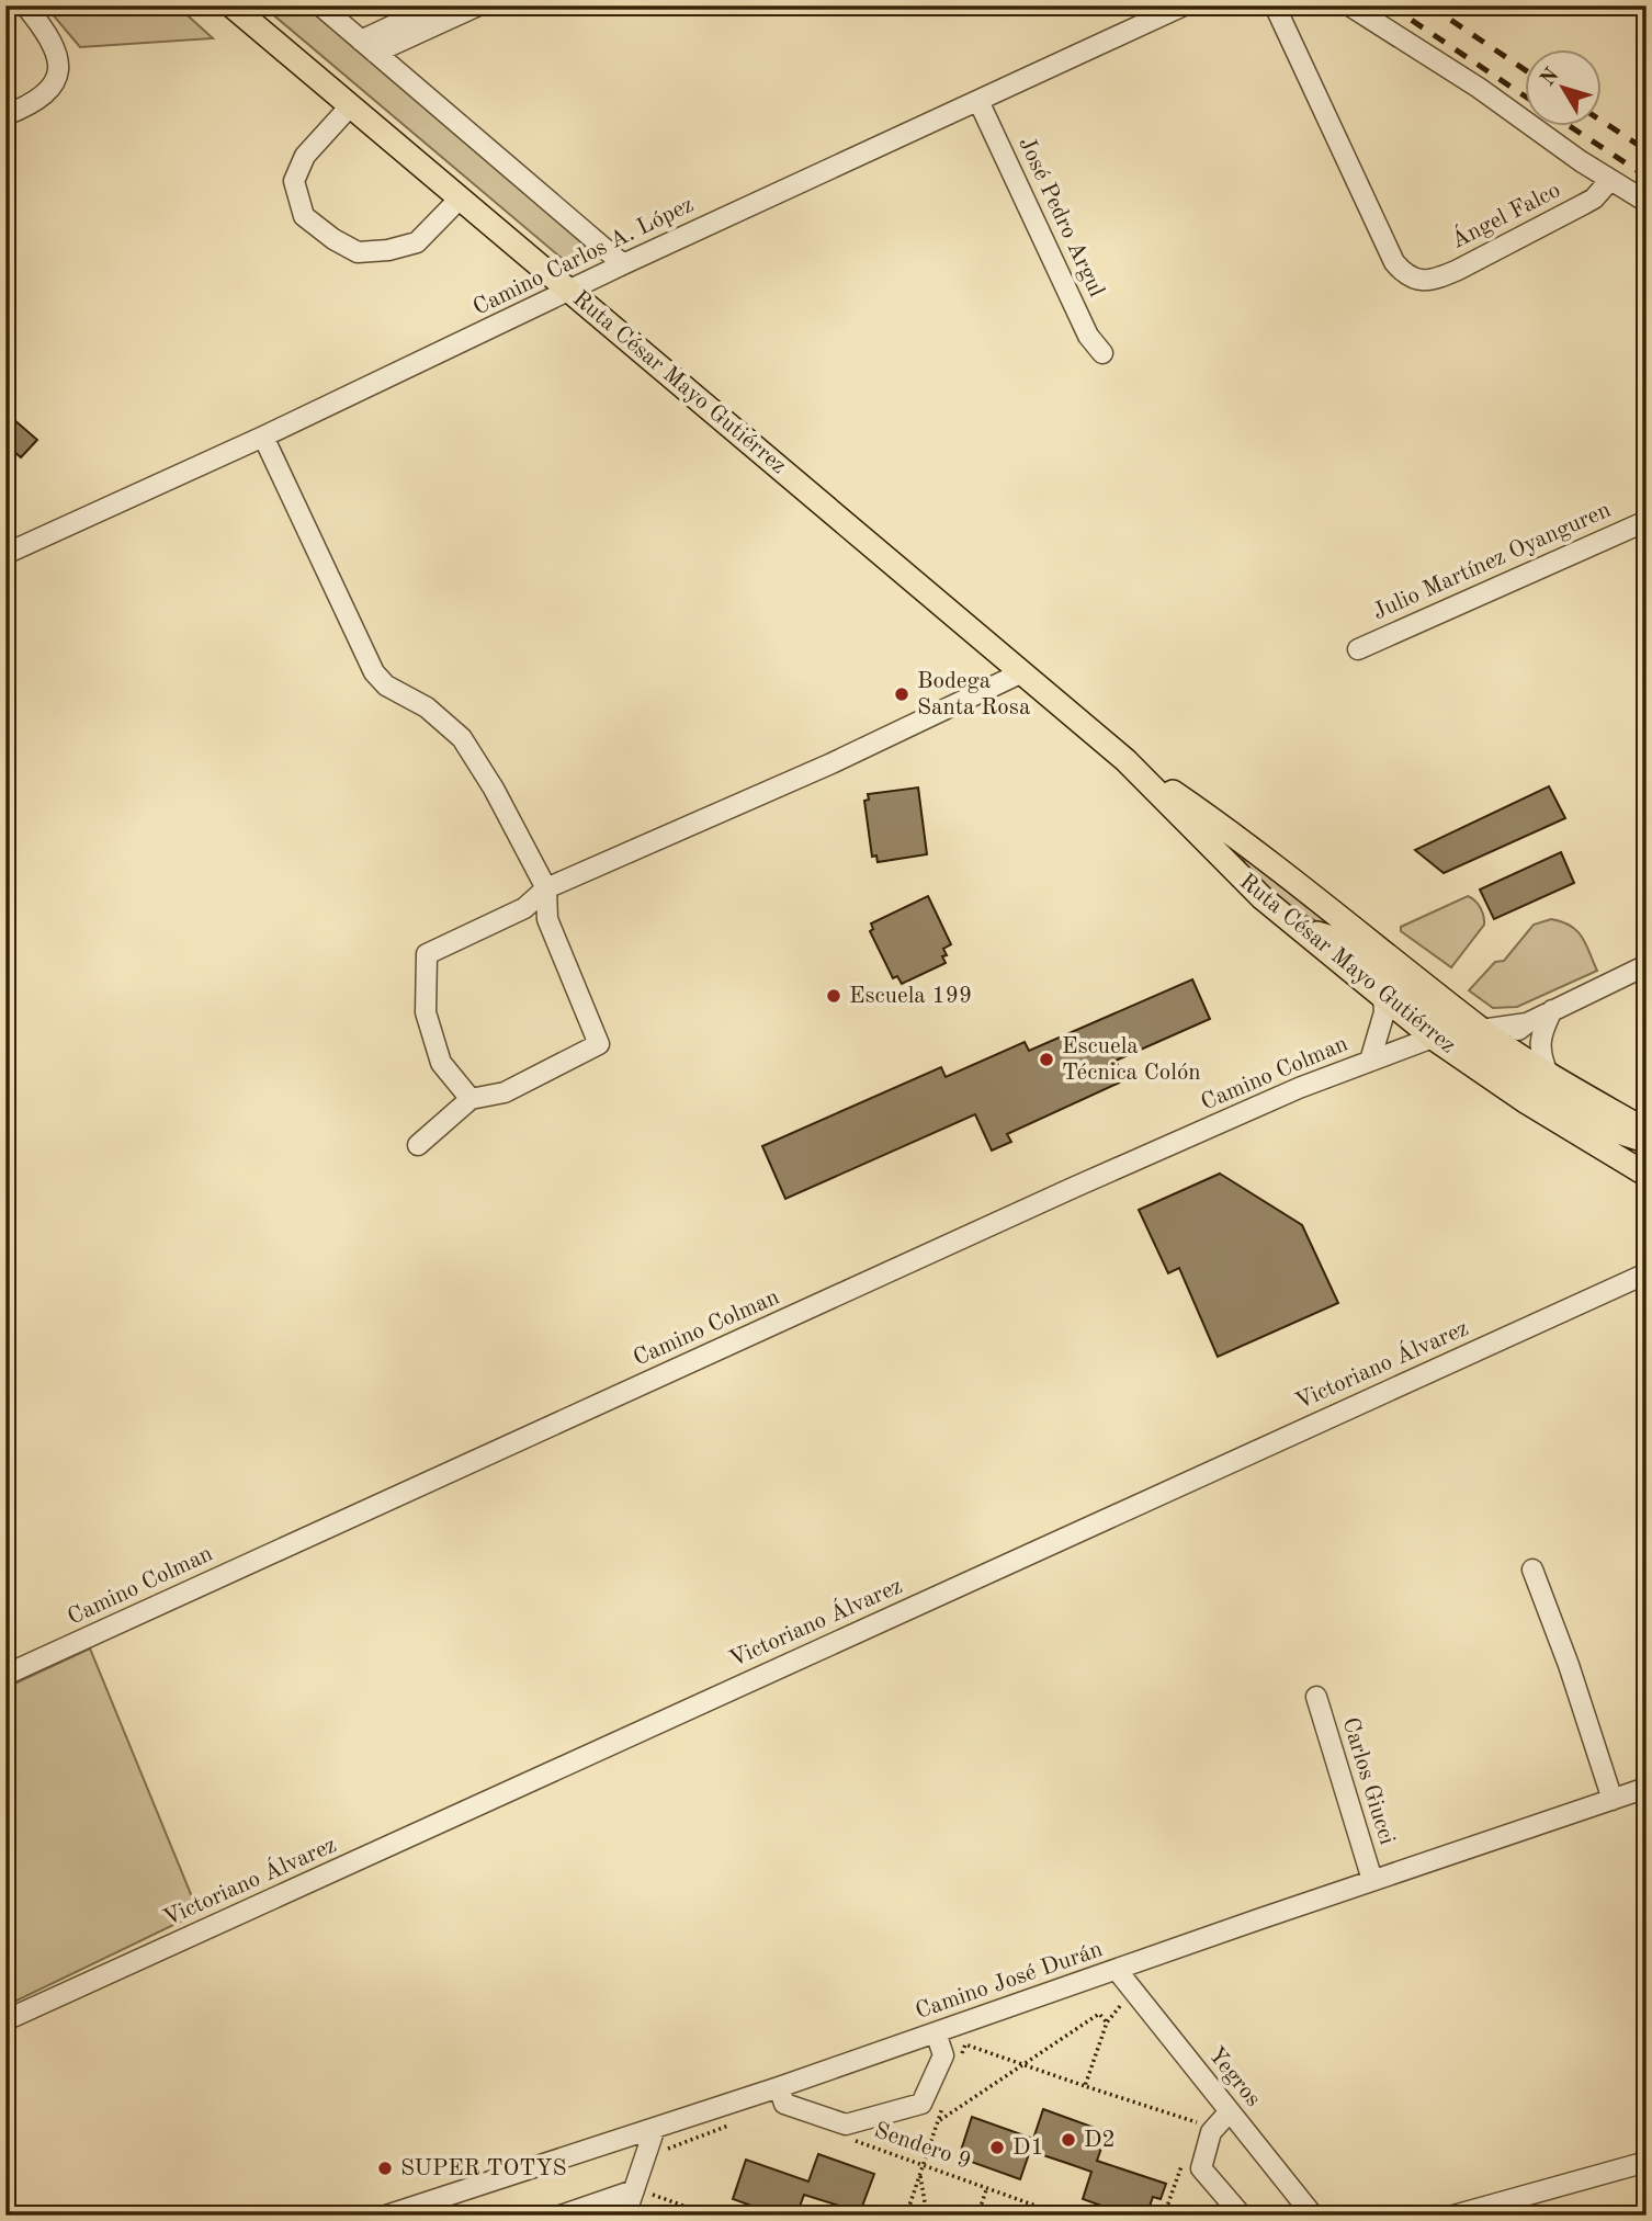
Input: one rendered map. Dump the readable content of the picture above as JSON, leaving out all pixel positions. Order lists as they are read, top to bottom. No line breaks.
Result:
{"streets":{"main road":["Ruta César Mayo Gutiérrez"],"street":["Ángel Falco","José Pedro Argul","Camino Carlos A. López","Julio Martínez Oyanguren","Camino Colman","Victoriano Álvarez","Carlos Giucci","Camino José Durán","Yegros"],"path":["Sendero 9"]},"crossings":[["José Pedro Argul","Camino Carlos A. López"],["Camino Carlos A. López","Ruta César Mayo Gutiérrez"],["Ruta César Mayo Gutiérrez","Camino Colman"],["Carlos Giucci","Camino José Durán"],["Camino José Durán","Yegros"]],"places":["Bodega Santa Rosa","Escuela 199","Escuela Técnica Colón","D2","D1","SUPER TOTYS"],"north":"top left"}
